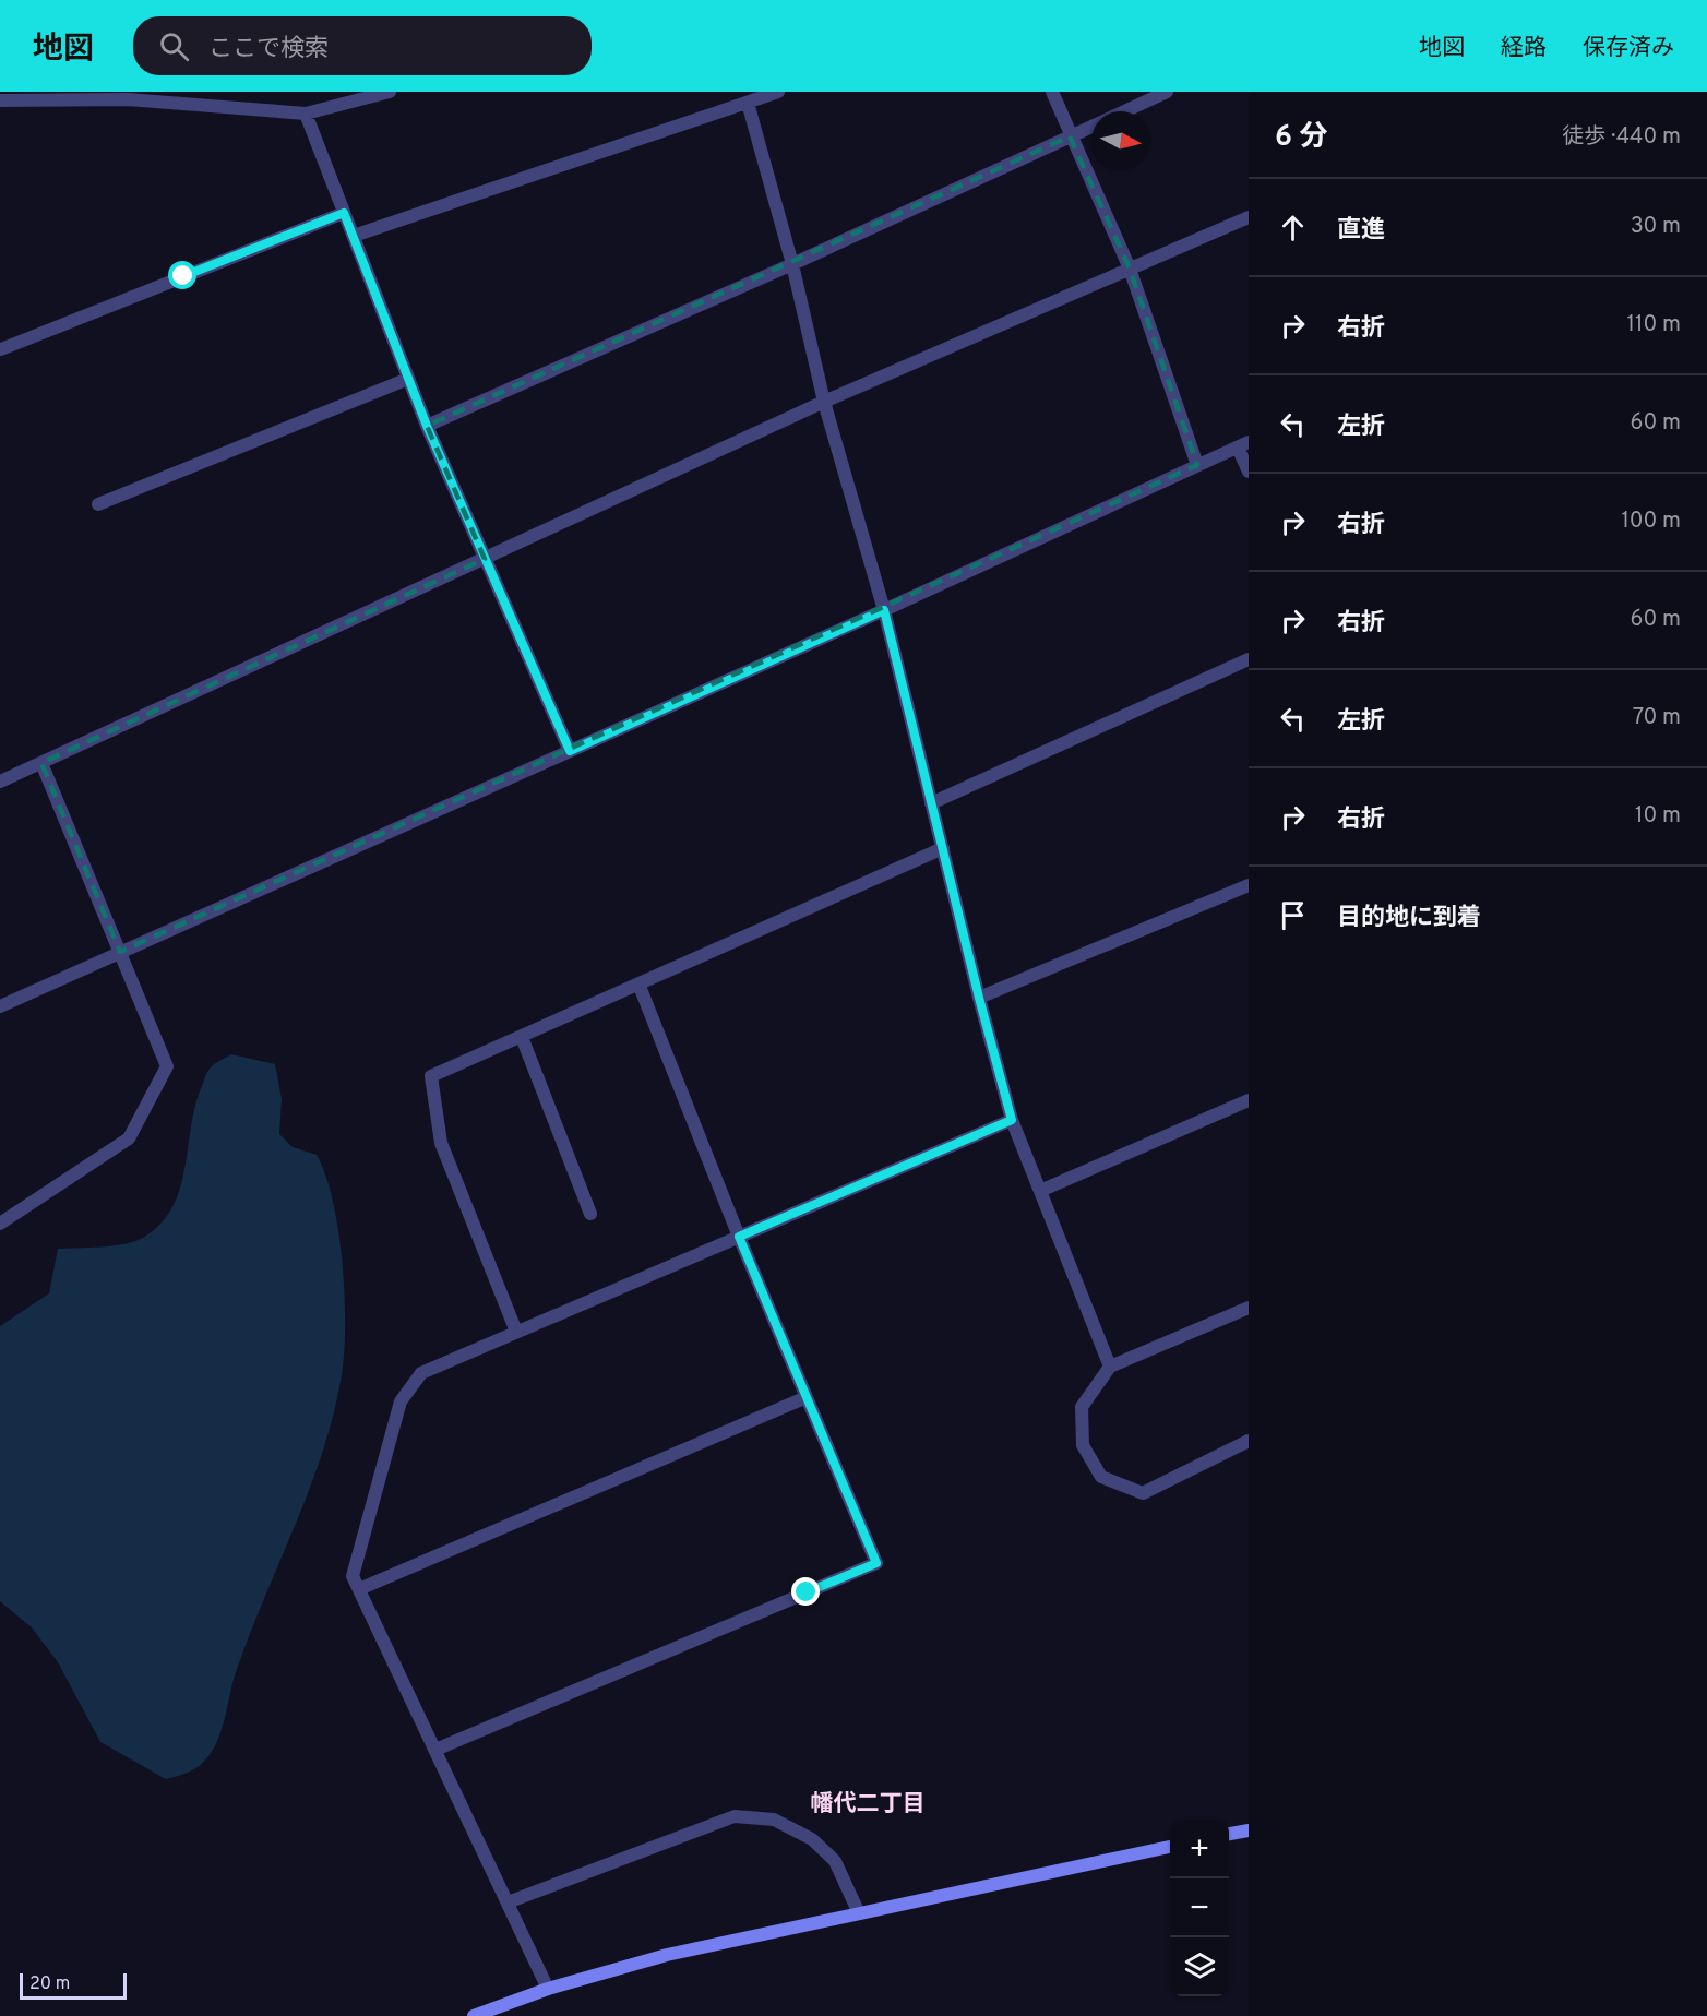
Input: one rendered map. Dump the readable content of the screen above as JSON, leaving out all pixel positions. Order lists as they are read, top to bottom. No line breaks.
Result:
{"districts":["幡代二丁目"],"scale_bar":"20 m","north":"right","page":{"header":"地図","search":"ここで検索","nav":["地図","経路","保存済み"],"heading":["6 分","徒歩 · 440 m"],"list":[["直進","30 m"],["右折","110 m"],["左折","60 m"],["右折","100 m"],["右折","60 m"],["左折","70 m"],["右折","10 m"],"目的地に到着"],"map_buttons":["+","−"],"scale":"20 m"}}
